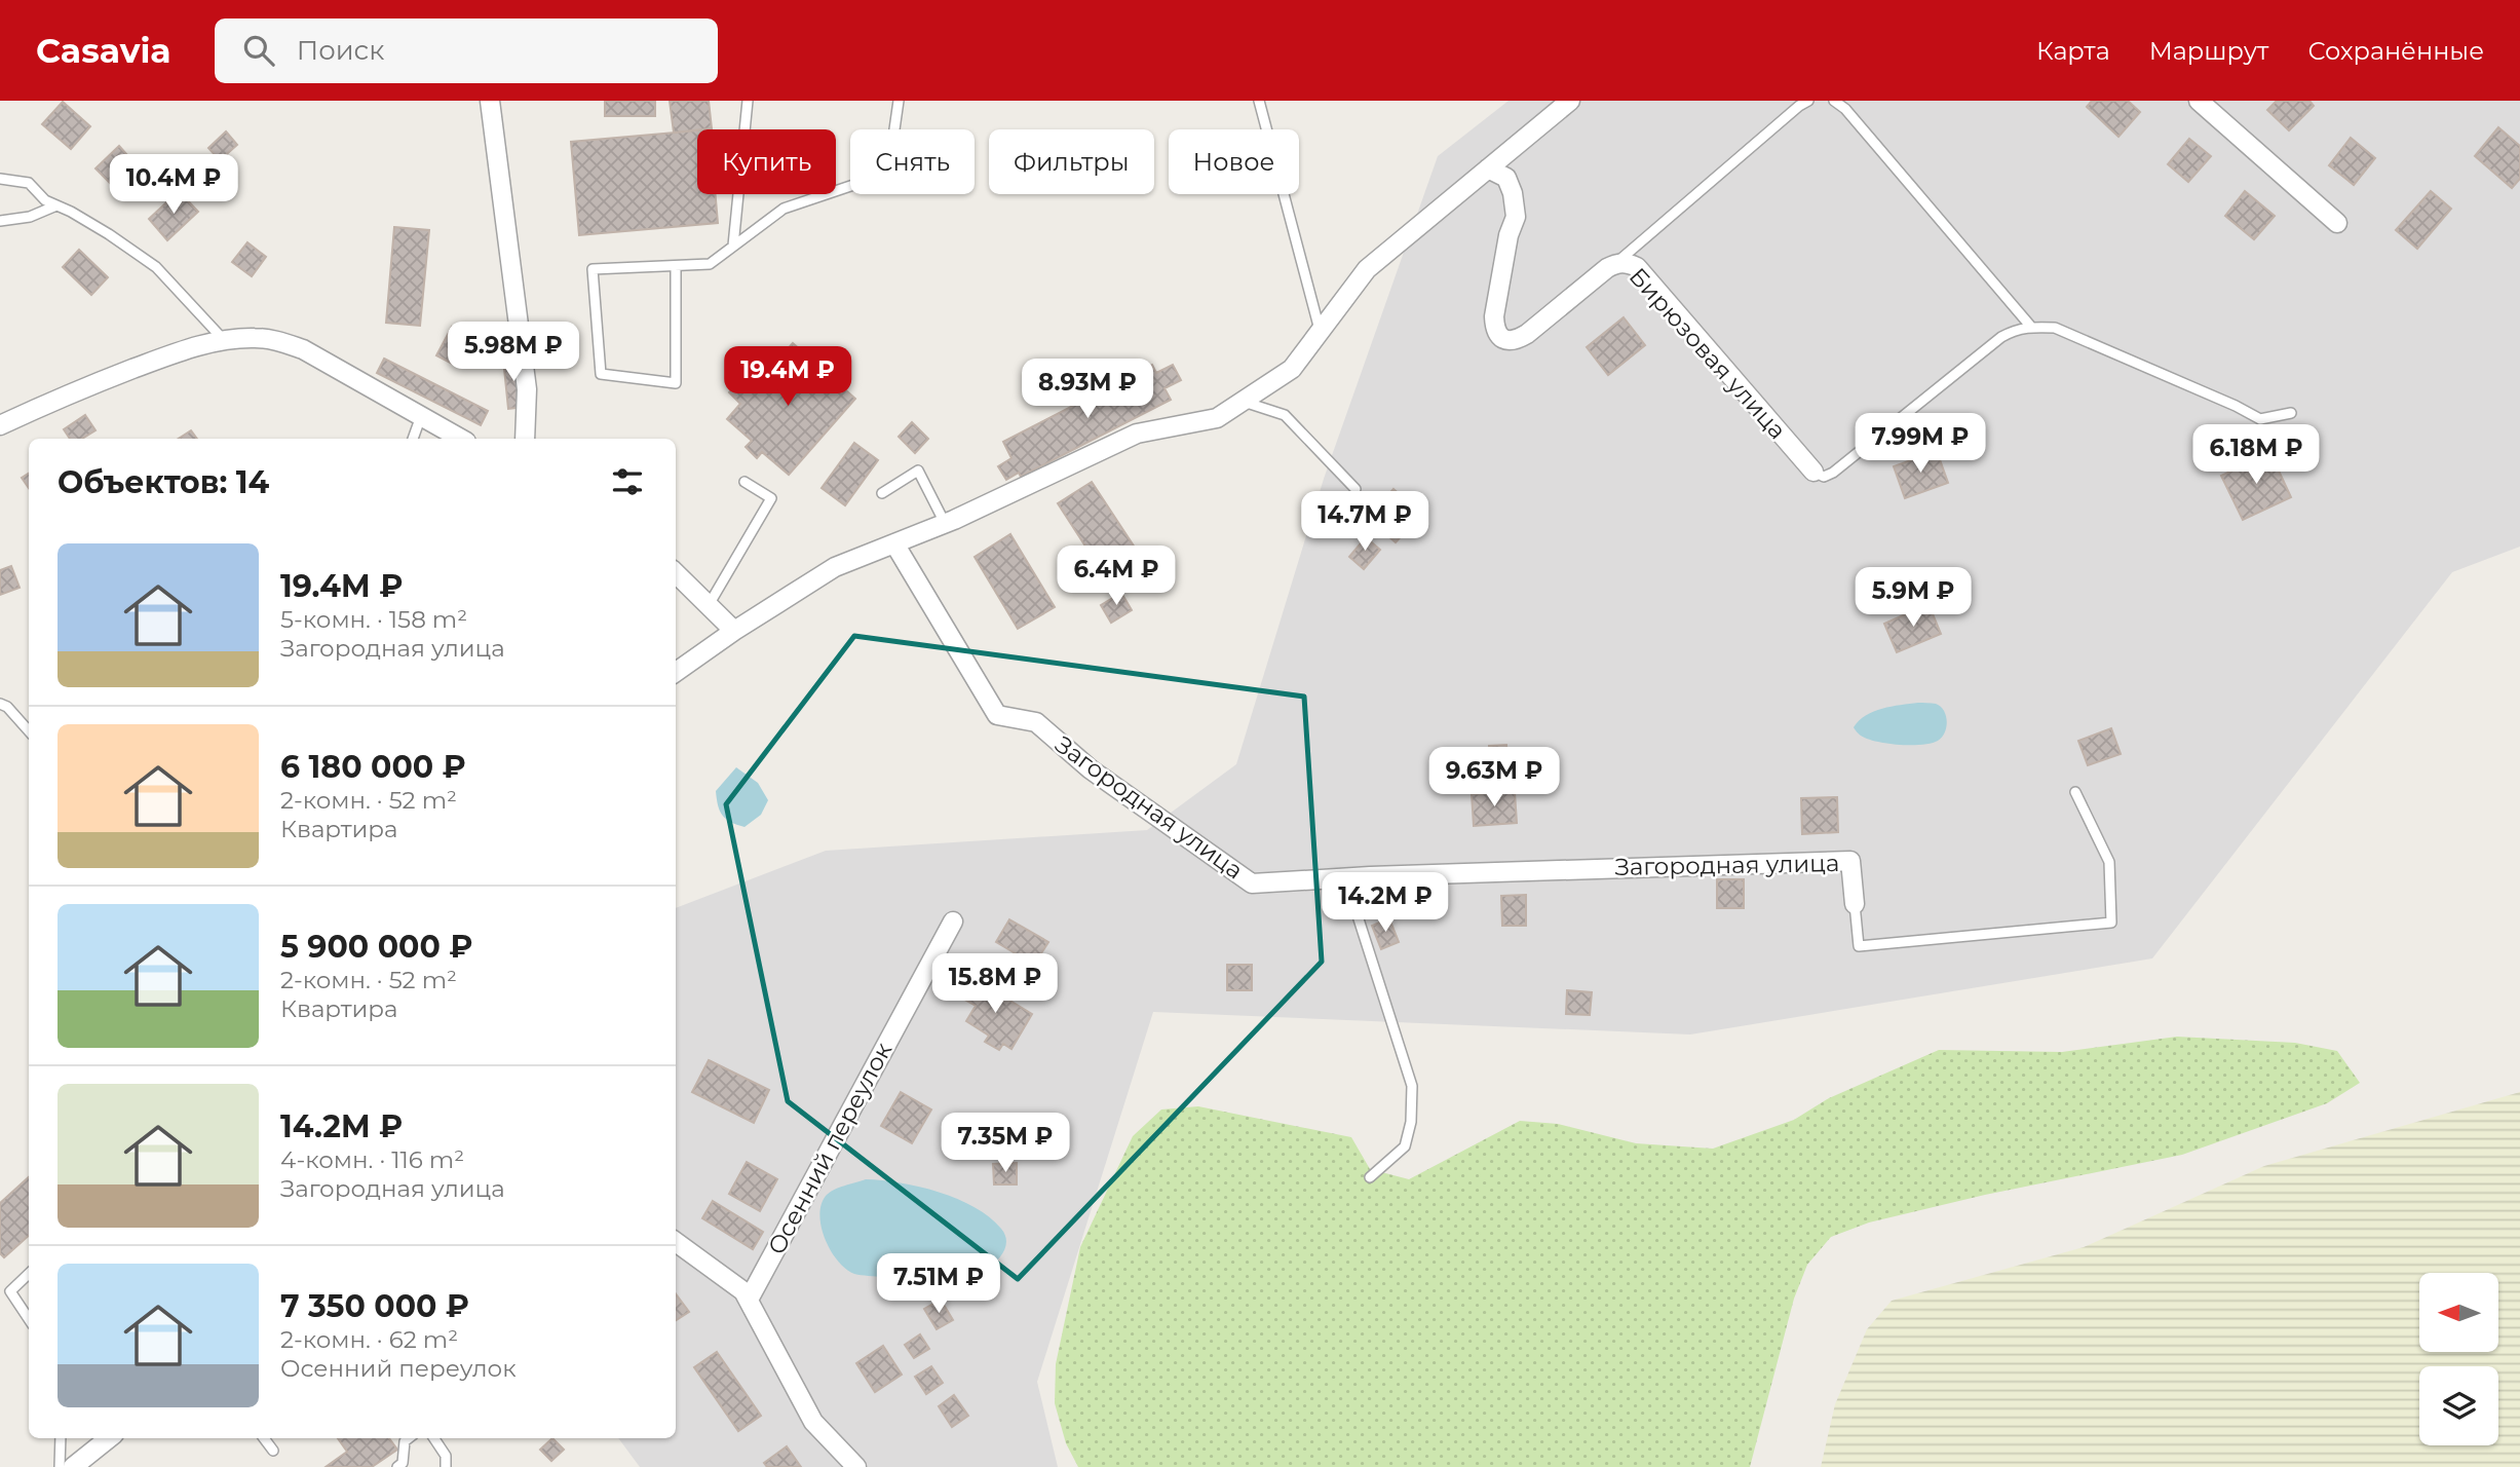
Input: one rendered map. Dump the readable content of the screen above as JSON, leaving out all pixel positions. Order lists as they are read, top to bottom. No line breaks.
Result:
{"streets":{"street":["Бирюзовая улица","Загородная улица","Осенний переулок"]},"north":"left","page":{"header":"Casavia","search":"Поиск","nav":["Карта","Маршрут","Сохранённые"],"chip":["Купить","Снять","Фильтры","Новое"],"price":["10.4M ₽","5.98M ₽","19.4M ₽","8.93M ₽","7.99M ₽","6.18M ₽","14.7M ₽","6.4M ₽","5.9M ₽","9.63M ₽","14.2M ₽","15.8M ₽","7.35M ₽","7.51M ₽"],"heading":"Объектов: 14","list":[{"name":"19.4M ₽","note":"5-комн. · 158 m² · Загородная улица"},{"name":"6 180 000 ₽","note":"2-комн. · 52 m² · Квартира"},{"name":"5 900 000 ₽","note":"2-комн. · 52 m² · Квартира"},{"name":"14.2M ₽","note":"4-комн. · 116 m² · Загородная улица"},{"name":"7 350 000 ₽","note":"2-комн. · 62 m² · Осенний переулок"}]}}
